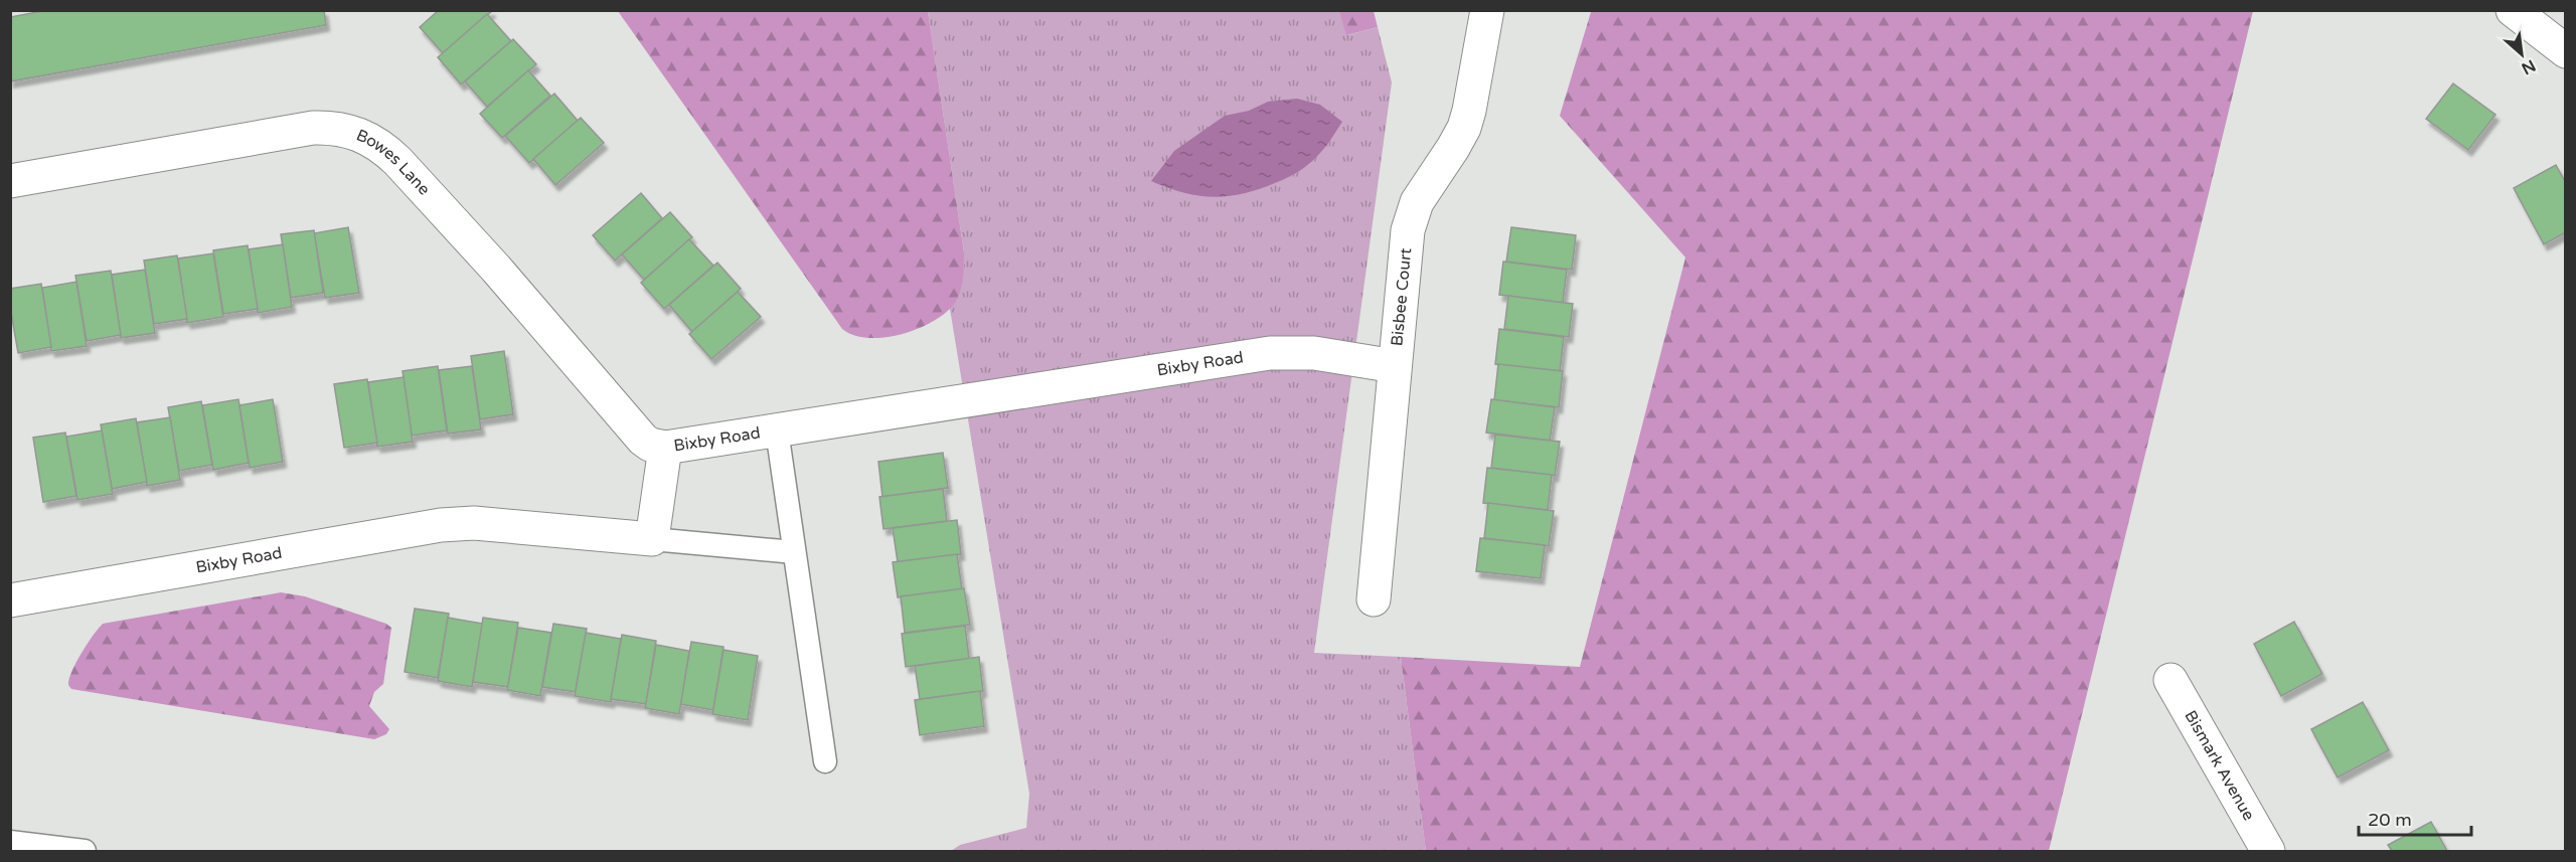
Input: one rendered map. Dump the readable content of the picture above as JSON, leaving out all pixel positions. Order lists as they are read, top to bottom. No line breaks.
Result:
{"streets":{"street":["Bowes Lane","Bisbee Court","Bixby Road","Bismark Avenue"]},"crossings":[["Bowes Lane","Bixby Road"],["Bisbee Court","Bixby Road"]],"scale_bar":"20 m","north":"bottom right"}
